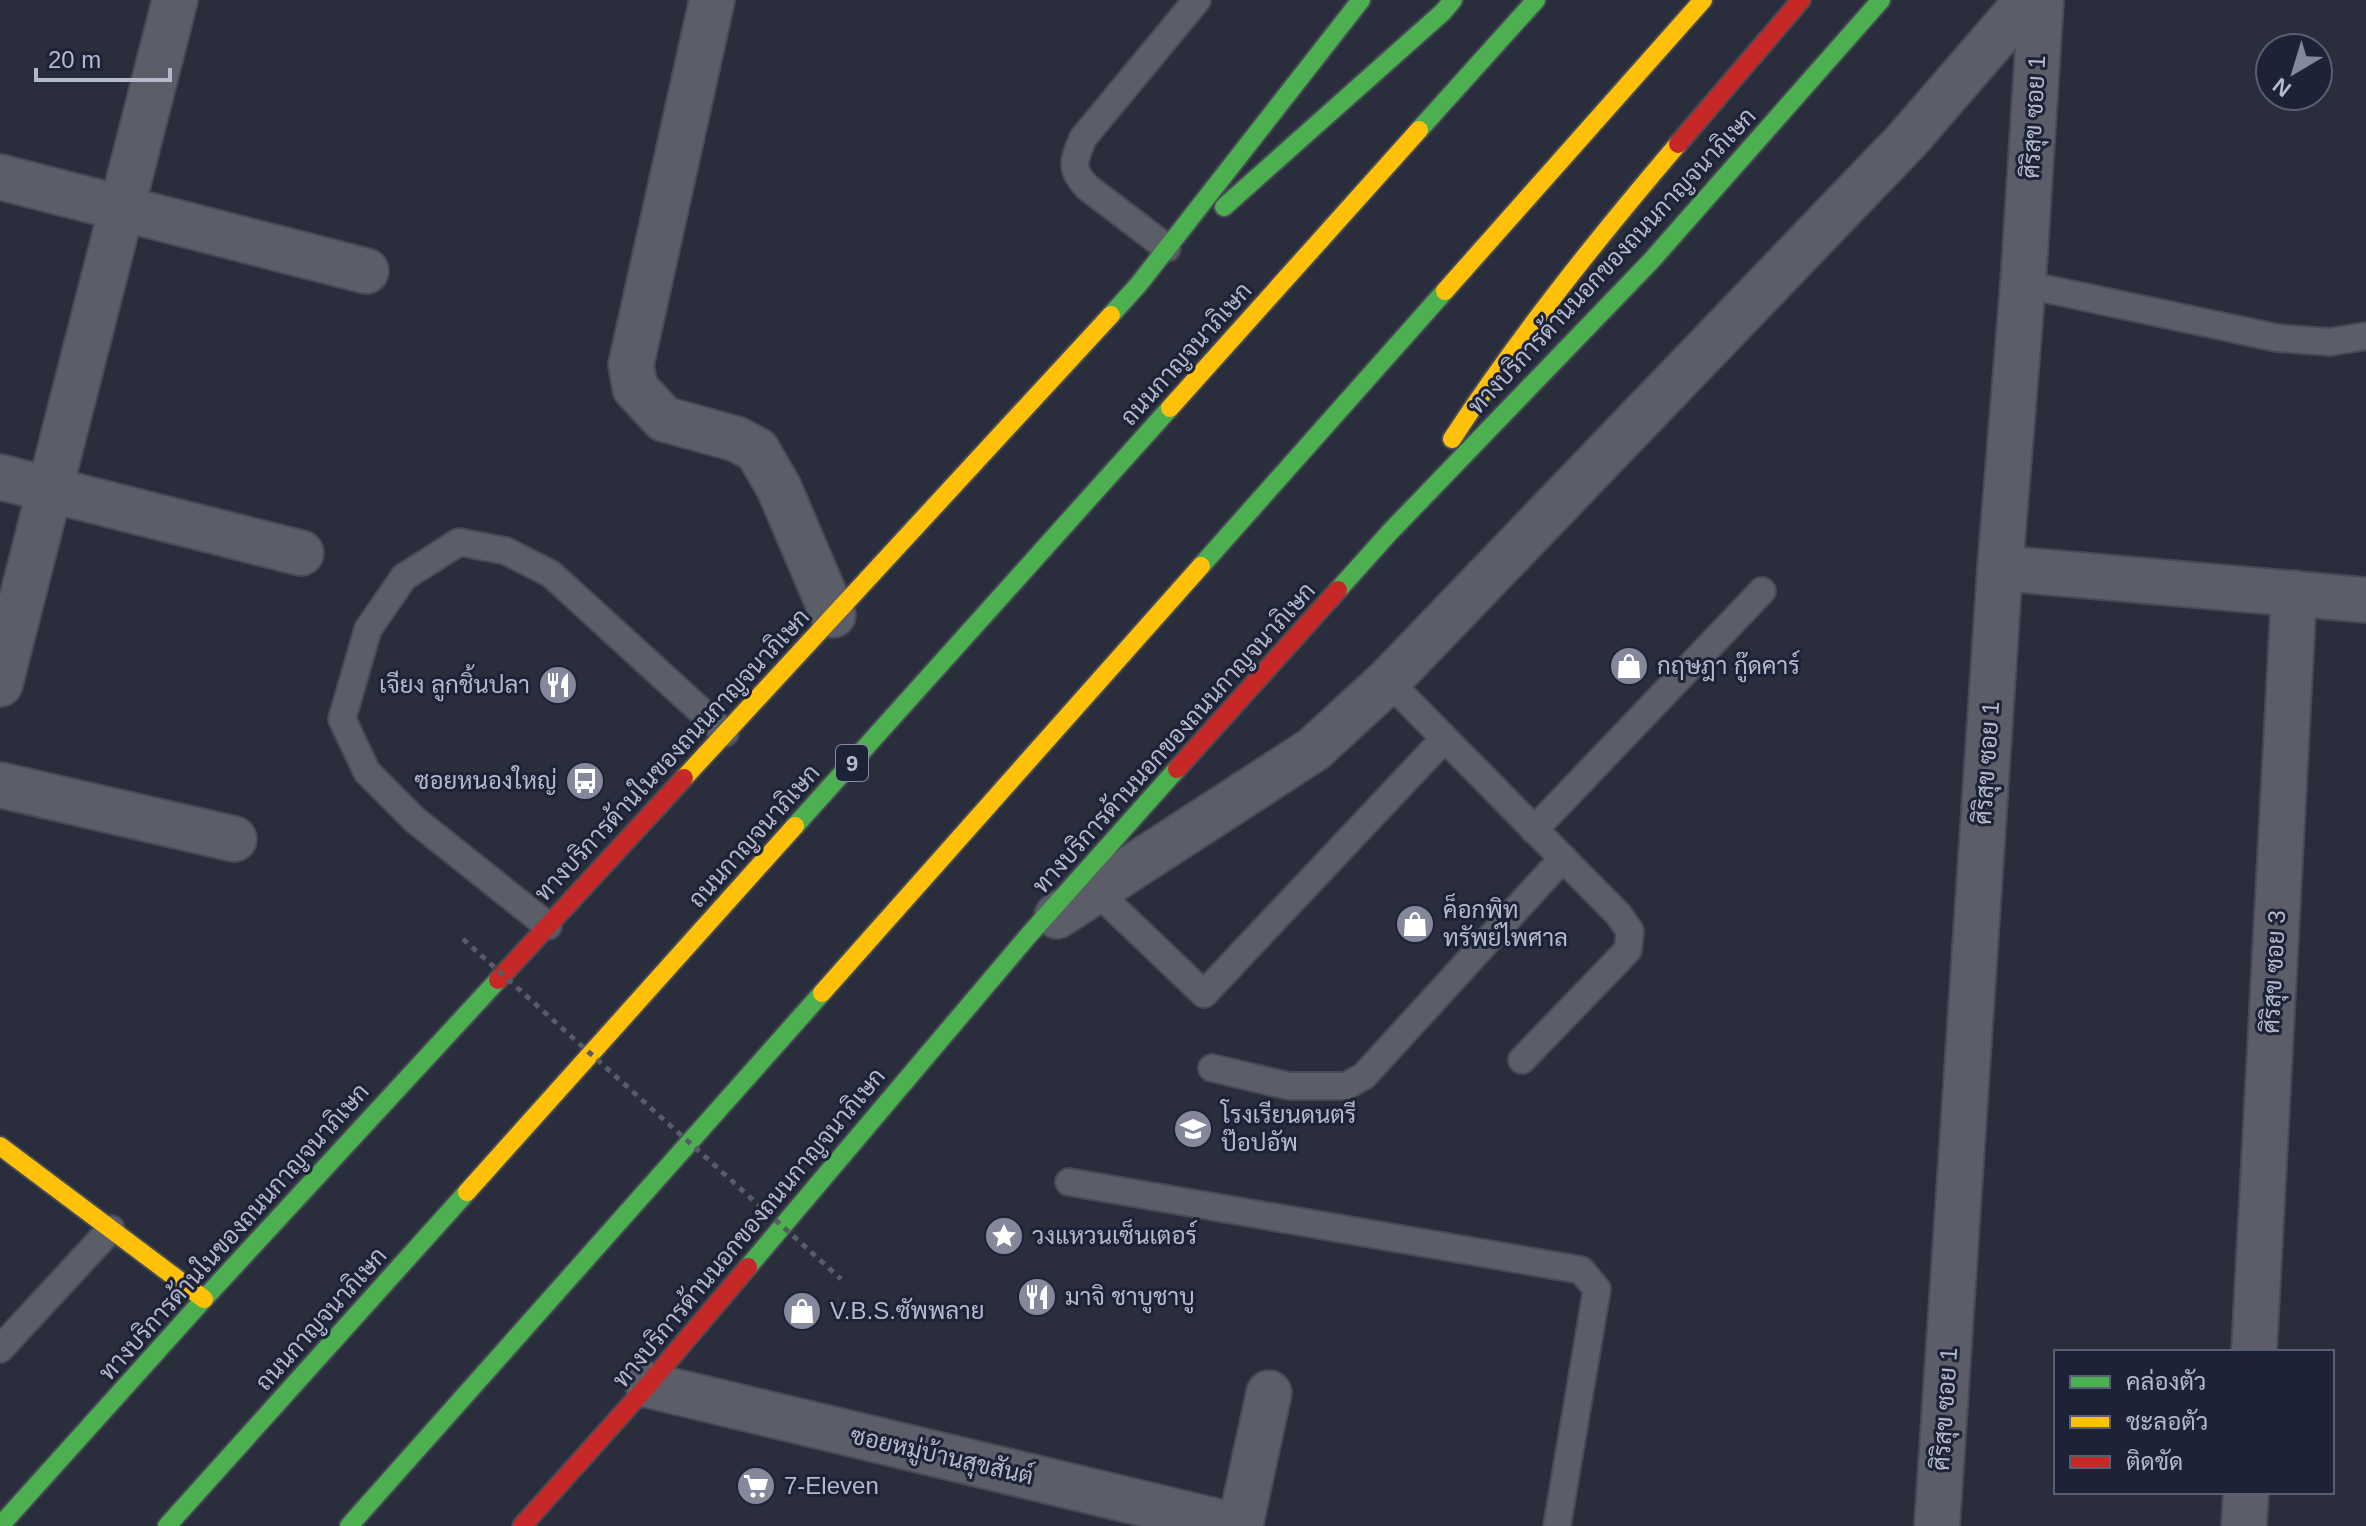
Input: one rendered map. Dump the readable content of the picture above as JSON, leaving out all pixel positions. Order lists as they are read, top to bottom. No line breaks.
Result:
{"streets":{"main road":["ทางบริการด้านนอกของถนนกาญจนาภิเษก","ถนนกาญจนาภิเษก","ทางบริการด้านในของถนนกาญจนาภิเษก","9"],"street":["ศิริสุข ซอย 1","ศิริสุข ซอย 3","ซอยหมู่บ้านสุขสันต์"]},"crossings":[["ทางบริการด้านนอกของถนนกาญจนาภิเษก","ซอยหมู่บ้านสุขสันต์"]],"places":{"shop":["กฤษฎา กู๊ดคาร์","ค็อกพิท ทรัพย์ไพศาล","V.B.S.ซัพพลาย"],"restaurant":["เจียง ลูกชิ้นปลา","มาจิ ชาบูชาบู"],"bus stop":["ซอยหนองใหญ่"],"school or university":["โรงเรียนดนตรี ป๊อปอัพ"],"place":["วงแหวนเซ็นเตอร์"],"supermarket":["7-Eleven"]},"legend":["คล่องตัว","ชะลอตัว","ติดขัด"],"scale_bar":"20 m","north":"bottom left"}
